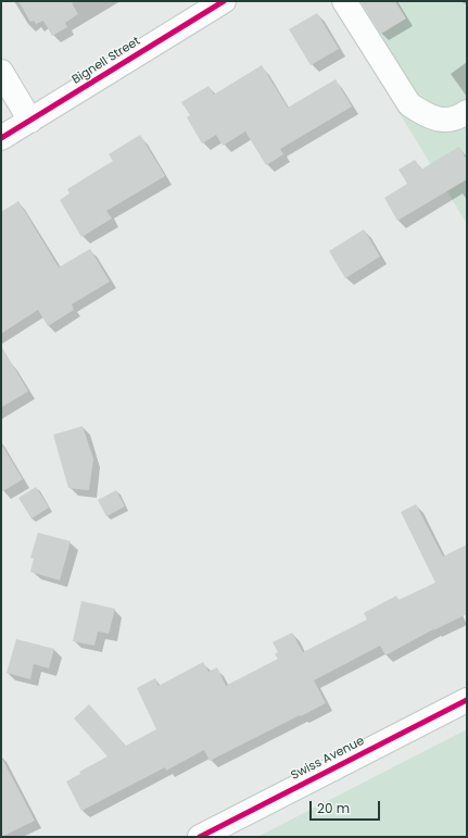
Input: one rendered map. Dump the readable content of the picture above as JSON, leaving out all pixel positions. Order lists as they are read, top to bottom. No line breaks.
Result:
{"streets":{"street":["Bignell Street","Swiss Avenue"]},"scale_bar":"20 m"}
